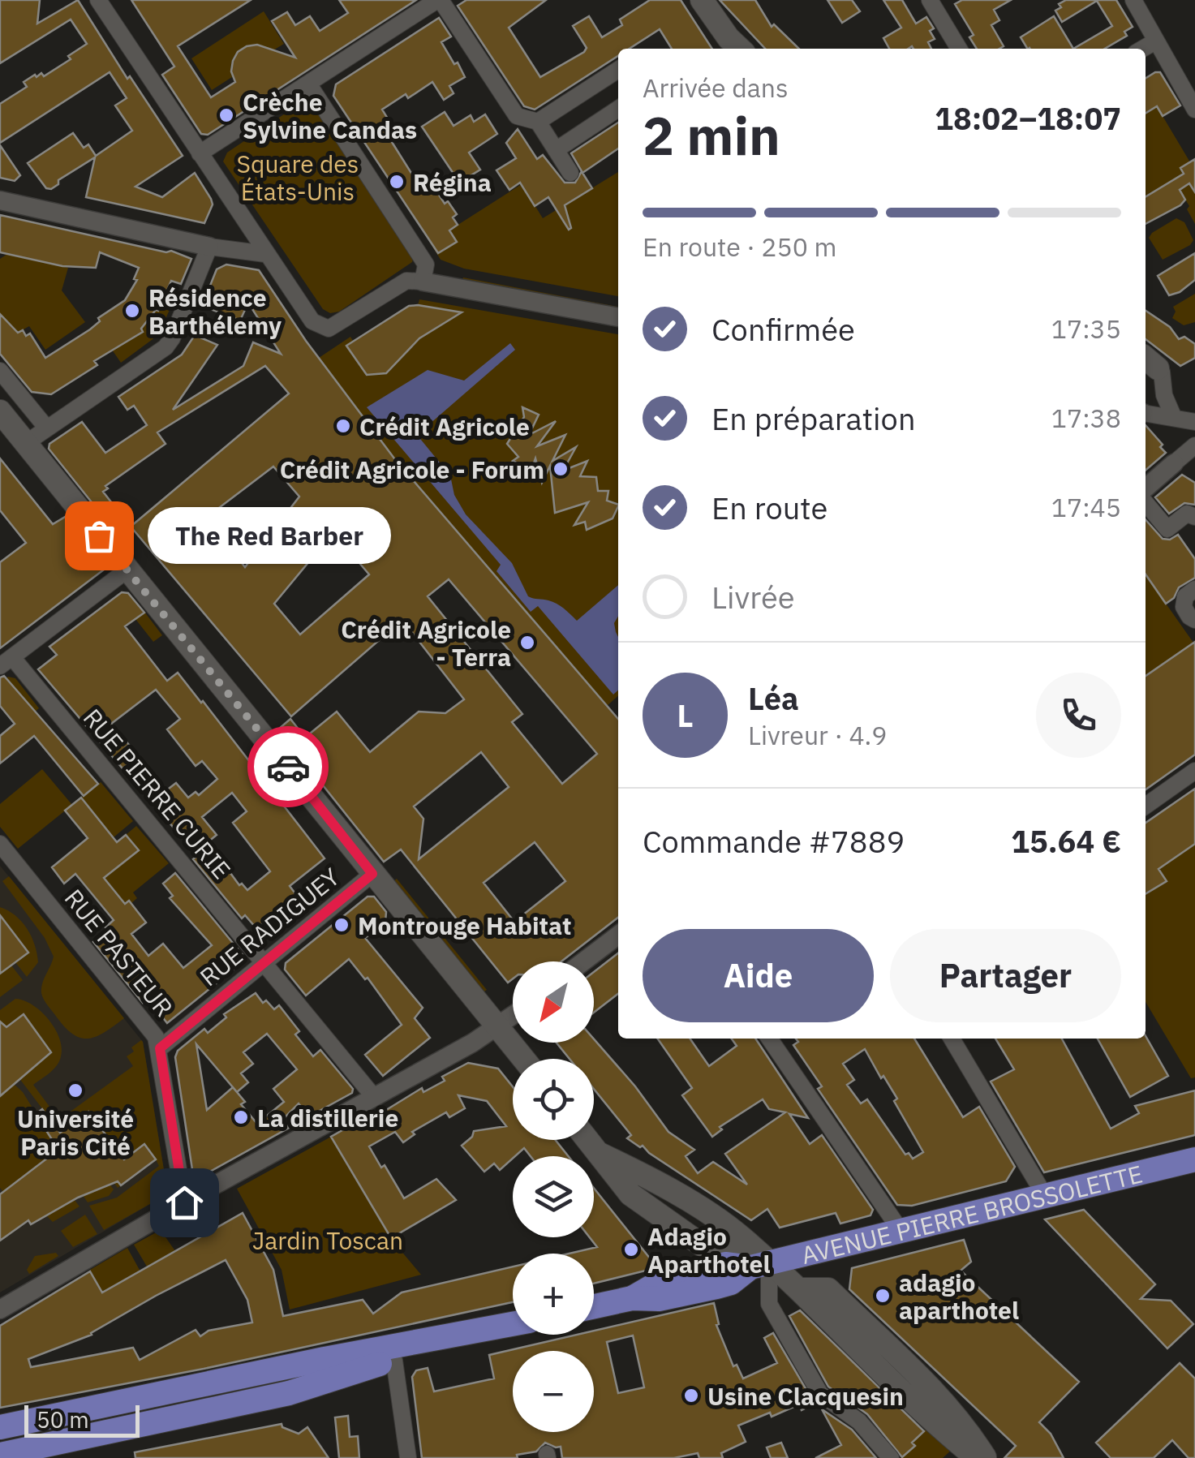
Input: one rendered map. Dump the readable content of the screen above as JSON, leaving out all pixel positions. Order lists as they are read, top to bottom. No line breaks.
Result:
{"streets":{"main road":["AVENUE PIERRE BROSSOLETTE"],"street":["RUE PIERRE CURIE","RUE RADIGUEY","RUE PASTEUR"]},"crossings":[["RUE PIERRE CURIE","RUE RADIGUEY"],["RUE RADIGUEY","RUE PASTEUR"]],"parks":["Square des États-Unis","Jardin Toscan"],"places":["Crèche Sylvine Candas","Régina","Résidence Barthélemy","Crédit Agricole","Crédit Agricole - Forum","The Red Barber","Crédit Agricole - Terra","Montrouge Habitat","Université Paris Cité","La distillerie","Adagio Aparthotel","adagio aparthotel","Usine Clacquesin"],"scale_bar":"50 m","north":"bottom left","page":{"heading":["2 min","Arrivée dans","18:02–18:07"],"panel":["Léa","Livreur · 4.9","Commande #7889","15.64 €"],"bar":"En route · 250 m","list":[["Confirmée","17:35"],["En préparation","17:38"],["En route","17:45"],"Livrée"],"bubble":"The Red Barber","round":"L","buttons":["Aide","Partager"],"map_buttons":["+","−"],"scale":"50 m"}}
